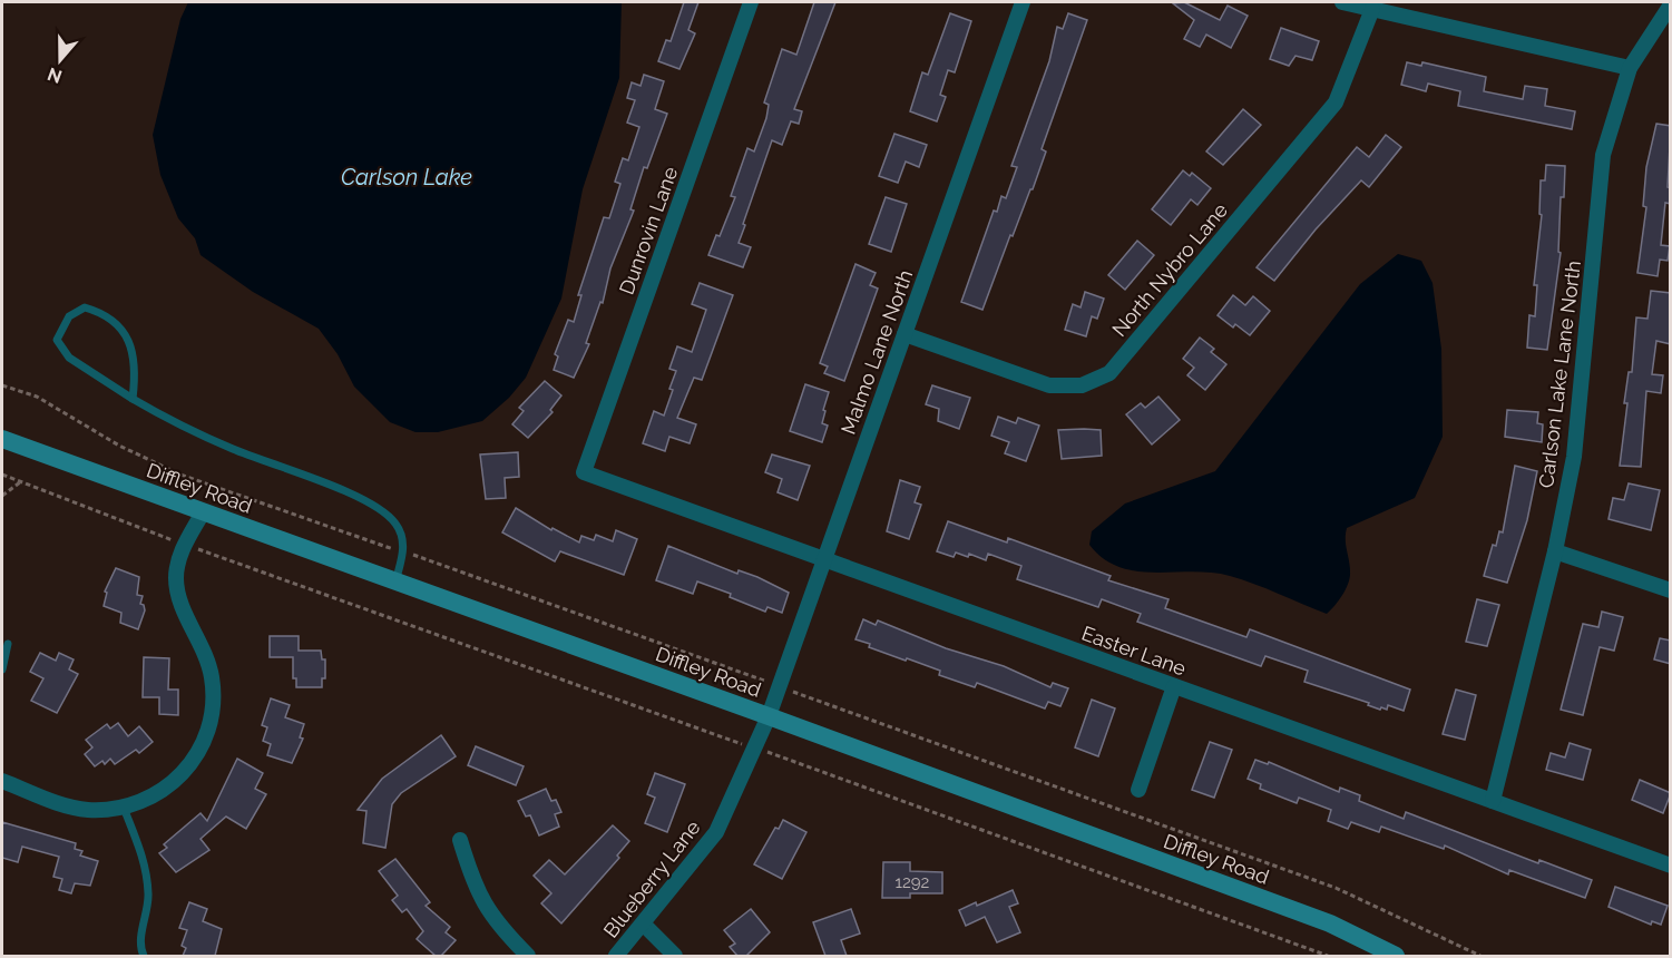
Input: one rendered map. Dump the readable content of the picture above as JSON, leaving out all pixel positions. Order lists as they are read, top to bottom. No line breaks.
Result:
{"streets":{"main road":["Diffley Road"],"street":["Dunrovin Lane","North Nybro Lane","Malmo Lane North","Carlson Lake Lane North","Easter Lane","Blueberry Lane"]},"crossings":[["Dunrovin Lane","Easter Lane"],["North Nybro Lane","Malmo Lane North"],["Malmo Lane North","Diffley Road"],["Malmo Lane North","Easter Lane"],["Malmo Lane North","Blueberry Lane"],["Carlson Lake Lane North","Easter Lane"],["Diffley Road","Blueberry Lane"]],"water":["Carlson Lake"],"house_numbers":["1292"],"north":"bottom"}
